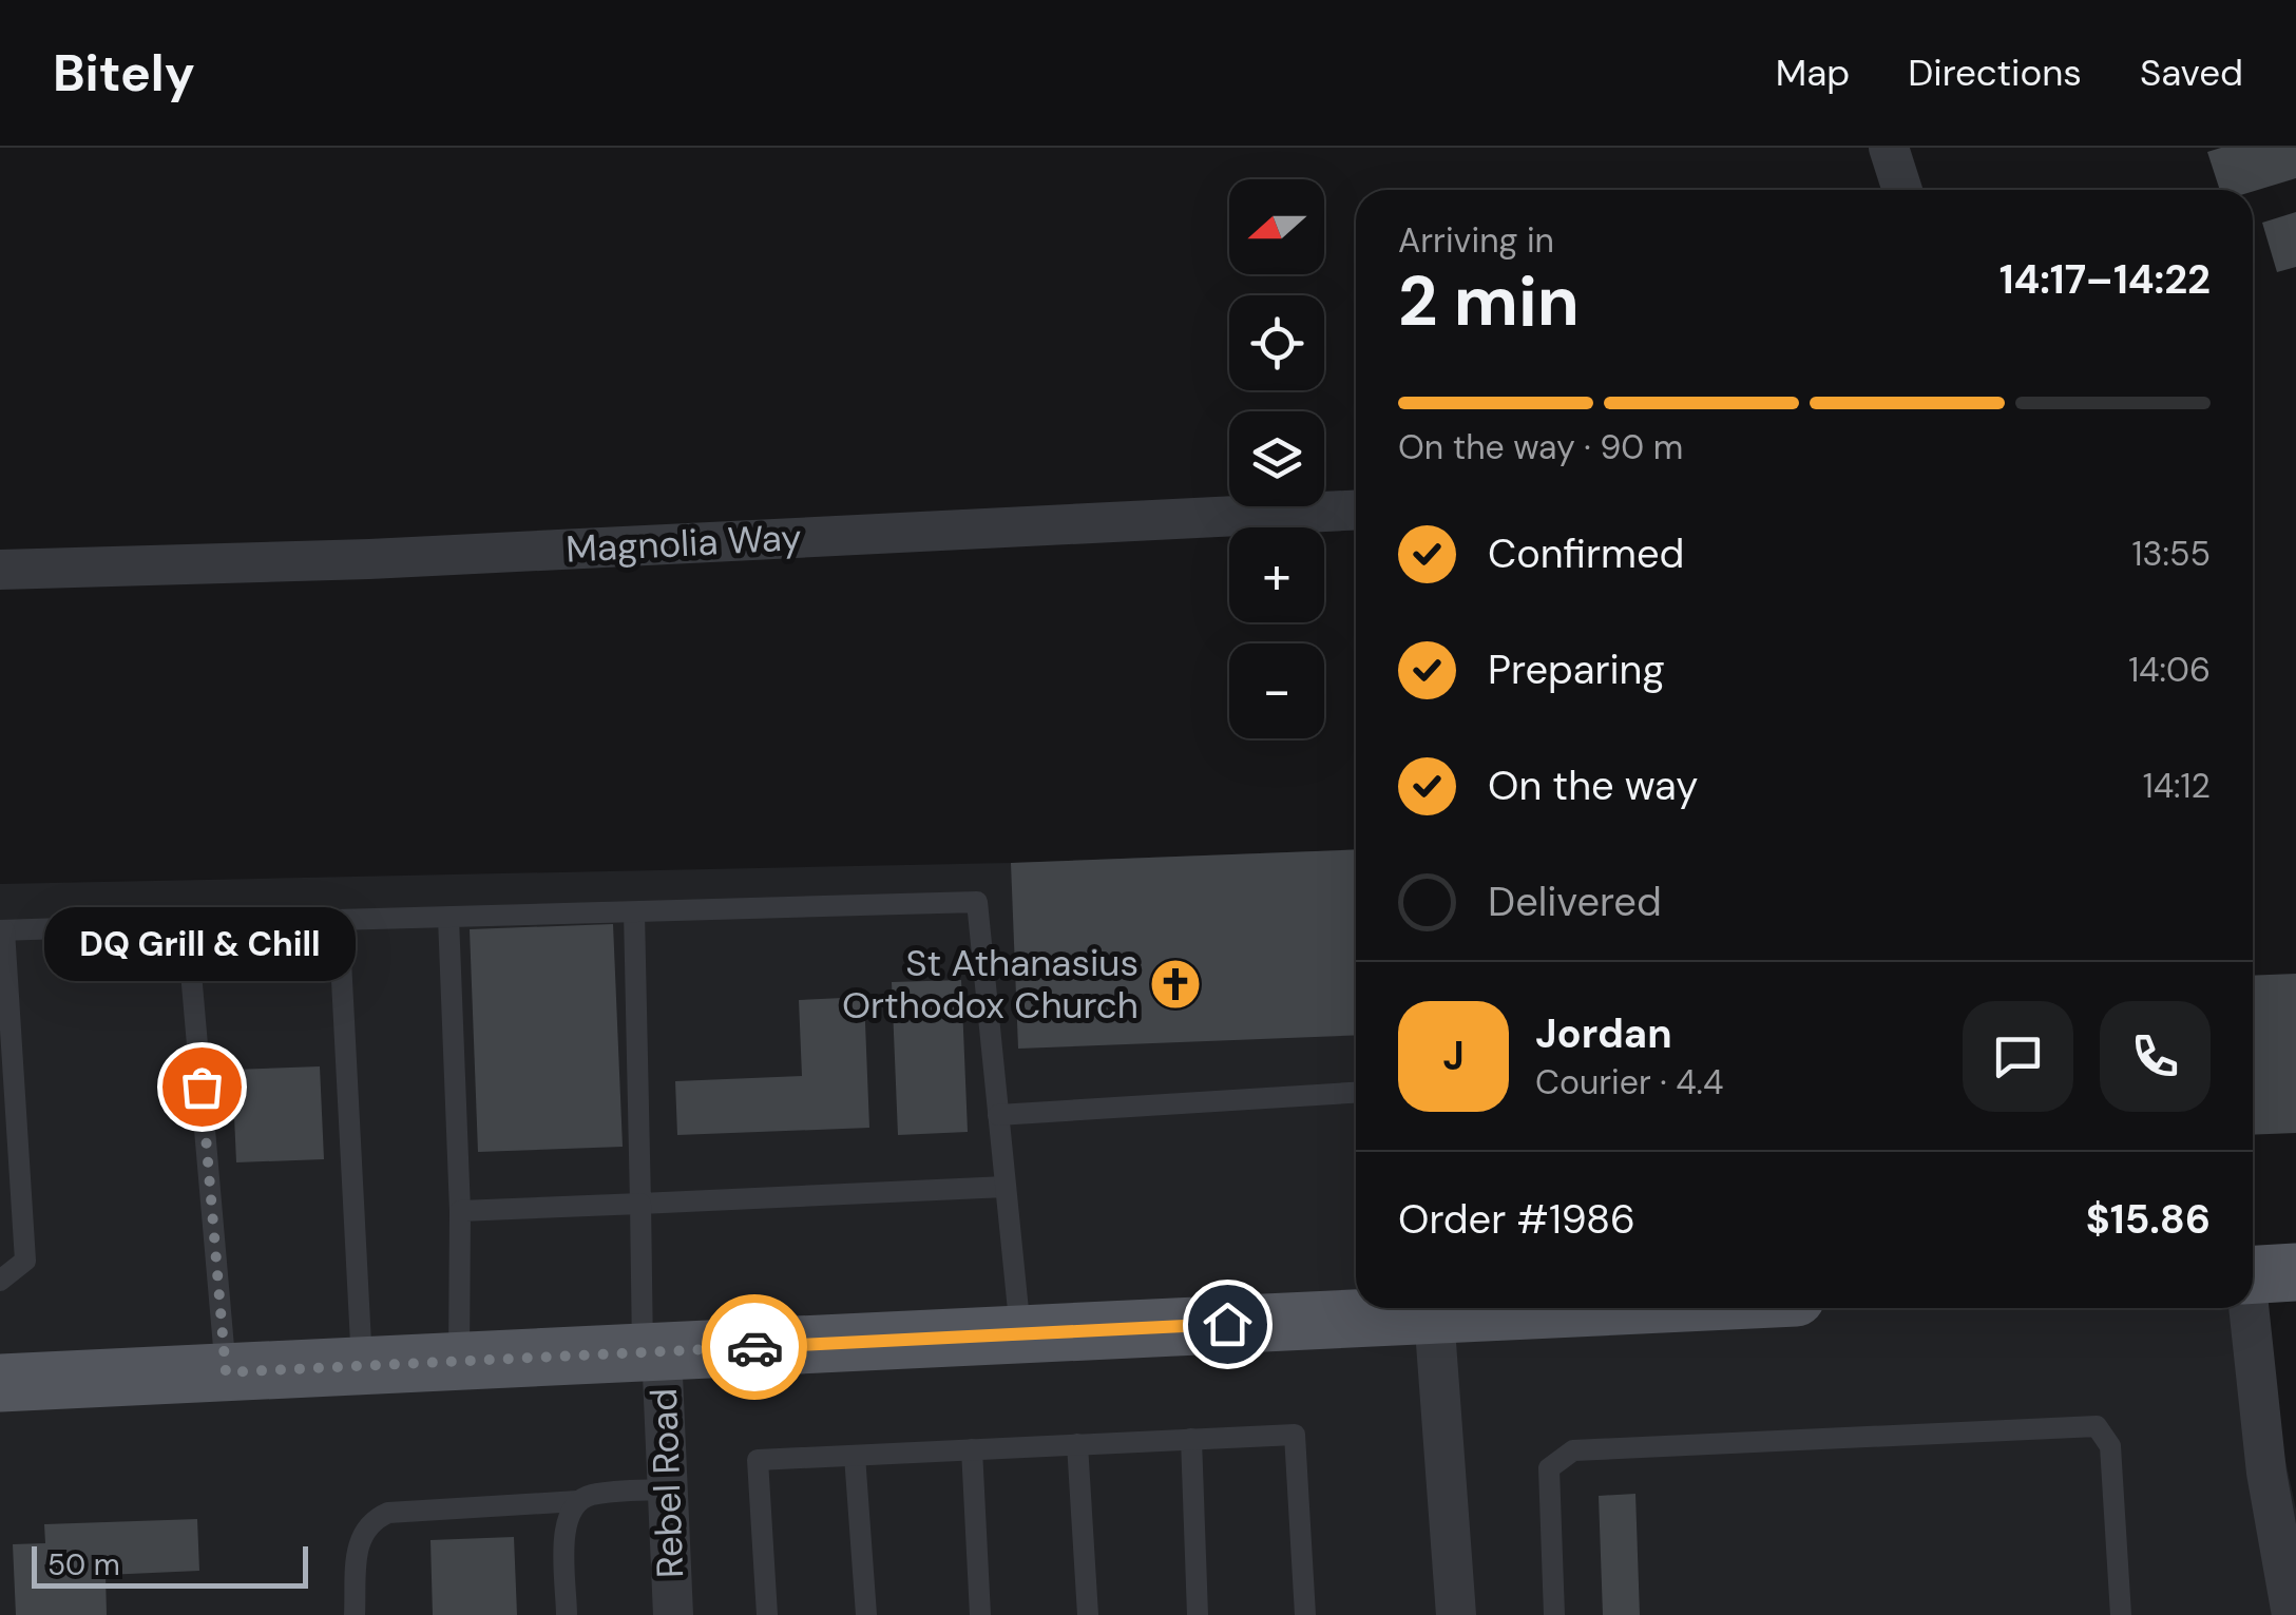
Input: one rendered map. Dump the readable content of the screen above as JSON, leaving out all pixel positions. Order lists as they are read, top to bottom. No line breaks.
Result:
{"streets":{"street":["Magnolia Way","Rebel Road"]},"places":{"church":["St Athanasius Orthodox Church"],"other":["DQ Grill & Chill"]},"scale_bar":"50 m","north":"left","page":{"header":"Bitely","nav":["Map","Directions","Saved"],"map_buttons":["+","−"],"heading":["2 min","Arriving in","14:17–14:22"],"panel":["Jordan","Courier · 4.4","Order #1986","$15.86"],"bar":"On the way · 90 m","list":[["Confirmed","13:55"],["Preparing","14:06"],["On the way","14:12"],"Delivered"],"bubble":"DQ Grill & Chill","round":"J","scale":"50 m"}}
